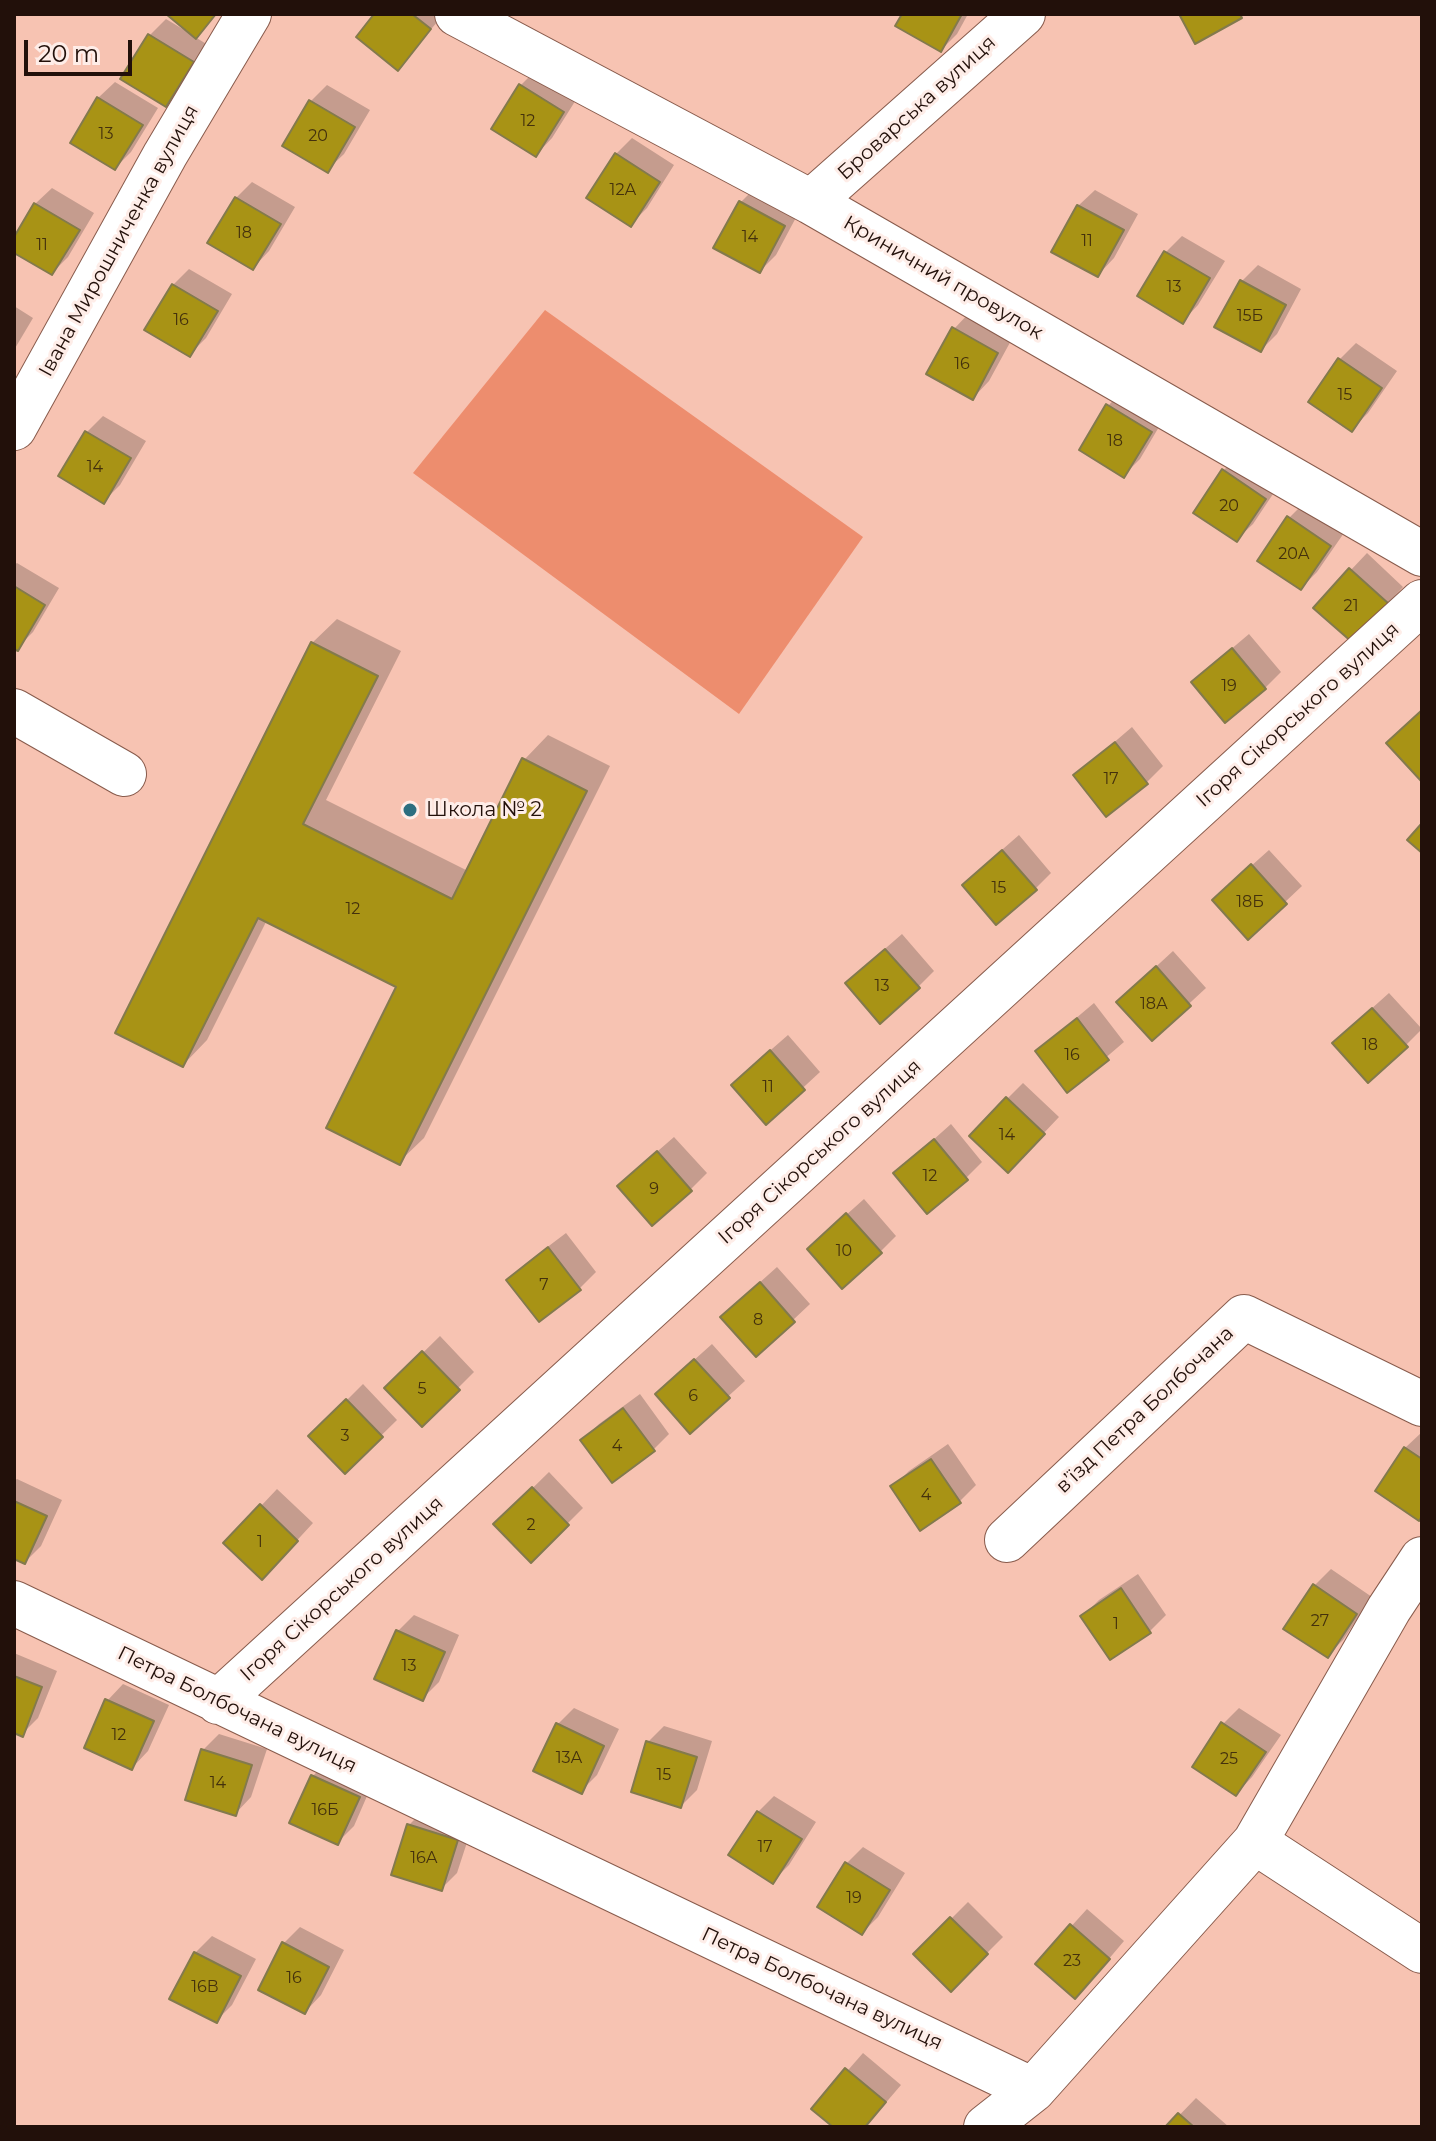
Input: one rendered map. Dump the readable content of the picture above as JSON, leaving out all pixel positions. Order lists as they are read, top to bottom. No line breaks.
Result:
{"streets":{"street":["Броварська вулиця","Івана Мирошниченка вулиця","Криничний провулок","Ігоря Сікорського вулиця","в’їзд Петра Болбочана","Петра Болбочана вулиця"]},"crossings":[["Броварська вулиця","Криничний провулок"],["Ігоря Сікорського вулиця","Петра Болбочана вулиця"]],"places":["Школа № 2"],"house_numbers":["12","13","20","12А","18","14","11","11","13","15Б","16","16","15","18","14","20","20А","21","19","17","15","18Б","12","13","18А","18","16","11","14","12","9","10","7","8","5","6","3","4","4","2","1","27","1","13","12","13А","25","15","14","16Б","17","16А","19","23","16","16В"],"scale_bar":"20 m"}
